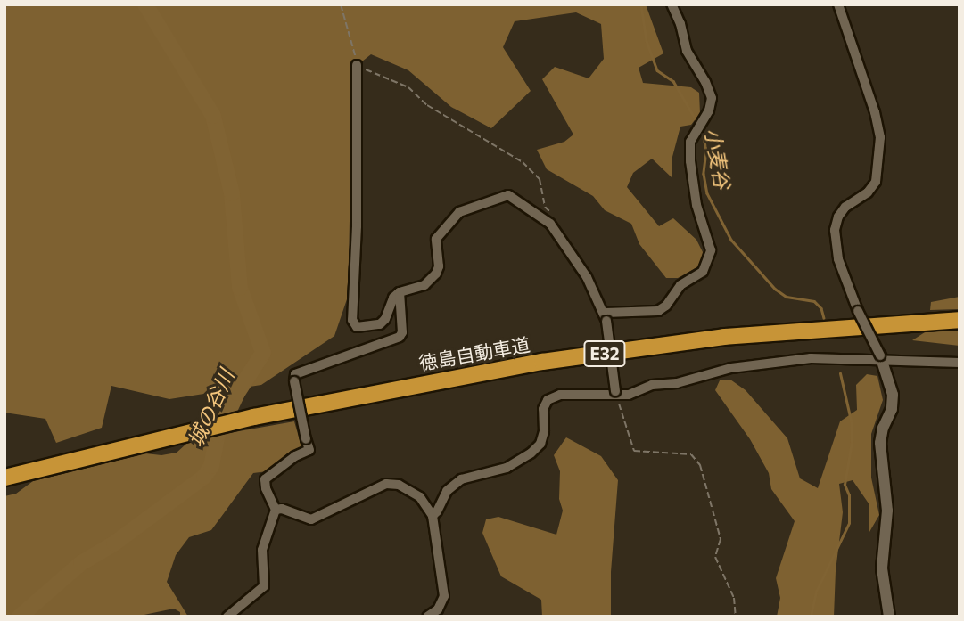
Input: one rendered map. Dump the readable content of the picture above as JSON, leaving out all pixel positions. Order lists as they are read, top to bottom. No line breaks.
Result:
{"streets":{"highway":["徳島自動車道","E32"]},"water":["小麦谷","城の谷川"]}
